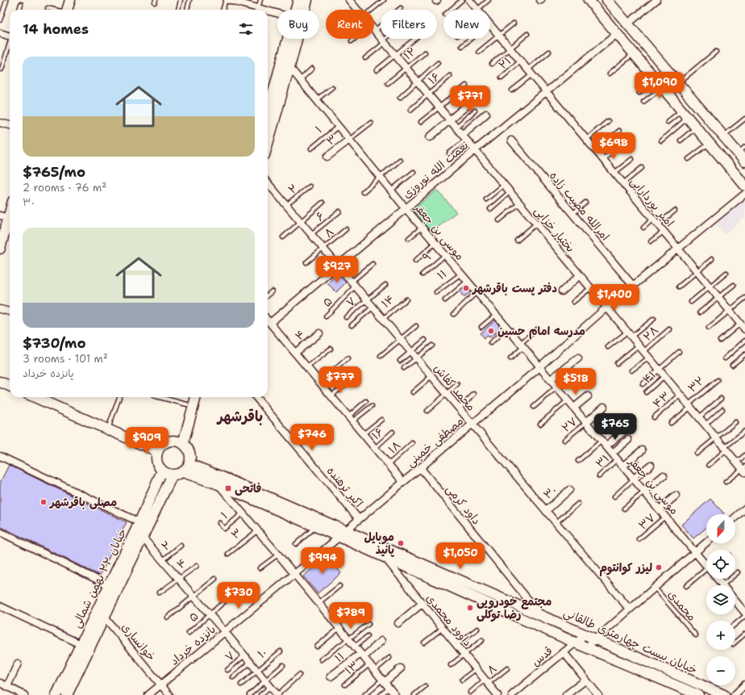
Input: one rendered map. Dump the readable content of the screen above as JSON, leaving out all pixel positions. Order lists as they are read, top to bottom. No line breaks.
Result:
{"streets":{"main road":["خیابان ۲۲ بهمن شمالی","خیابان بیست چهارمتری طالقانی"],"street":["۳","نعمت الله نوروزی","امیر پوردارایی","امرالله مصیب زاده","بختیار خزایی","موسی بن جعفر","۱۱","۴","محمد کفاش","مصطفی خمینی","اکبر ترهنده","۳۰","داود کرمی","داوود محمدی","خوانساری","پانزده خرداد","قدس"],"lane":["۱۲","۲۱","۱۶","۱","۲","۶","۸","۹","۱۴","۵","۷","۲۸","۴۱","۳۲","۴۳","۲۷","۱۸","۳۱","۳۷","محمدی","۱۰","۱۳"]},"crossings":[["۱۲","بختیار خزایی"],["۲۱","امیر پوردارایی"],["۱۶","بختیار خزایی"],["۱","موسی بن جعفر"],["۳","موسی بن جعفر"],["نعمت الله نوروزی","امیر پوردارایی"],["نعمت الله نوروزی","بختیار خزایی"],["نعمت الله نوروزی","موسی بن جعفر"],["نعمت الله نوروزی","محمد کفاش"],["۲","محمد کفاش"],["امیر پوردارایی","مصطفی خمینی"],["امرالله مصیب زاده","مصطفی خمینی"],["۶","محمد کفاش"],["بختیار خزایی","۲۸"],["بختیار خزایی","۴۱"],["بختیار خزایی","۳۲"],["بختیار خزایی","۴۳"],["بختیار خزایی","مصطفی خمینی"],["موسی بن جعفر","۹"],["موسی بن جعفر","۱۱"],["موسی بن جعفر","۲۷"],["موسی بن جعفر","مصطفی خمینی"],["موسی بن جعفر","۳۱"],["موسی بن جعفر","۳۷"],["۸","محمد کفاش"],["۸","داوود محمدی"],["۱۴","محمد کفاش"],["۵","محمد کفاش"],["۷","محمد کفاش"],["محمد کفاش","مصطفی خمینی"],["محمد کفاش","۳۰"],["مصطفی خمینی","اکبر ترهنده"],["مصطفی خمینی","داود کرمی"],["مصطفی خمینی","خیابان بیست چهارمتری طالقانی"],["مصطفی خمینی","پانزده خرداد"],["داود کرمی","خیابان بیست چهارمتری طالقانی"],["خیابان ۲۲ بهمن شمالی","خیابان بیست چهارمتری طالقانی"],["خیابان ۲۲ بهمن شمالی","خوانساری"],["خیابان بیست چهارمتری طالقانی","پانزده خرداد"],["خیابان بیست چهارمتری طالقانی","قدس"],["خوانساری","پانزده خرداد"]],"districts":["باقرشهر"],"places":{"other":["دفتر پست باقرشهر","مدرسه امام حسین","مصلی باقرشهر","موبایل پانیذ","لیزر کوانتوم","مجتمع خودرویی رضا توکلی"],"transit":["فاتحی"]},"north":"bottom","page":{"chip":["Buy","Rent","Filters","New"],"heading":"14 homes","list":[{"name":"$765/mo","note":"2 rooms · 76 m² · ۳۰"},{"name":"$730/mo","note":"3 rooms · 101 m² · پانزده خرداد"}],"price":["$1,090","$771","$698","$927","$1,400","$777","$518","$765","$746","$909","$1,050","$994","$730","$789"],"map_buttons":["+","−"]}}
